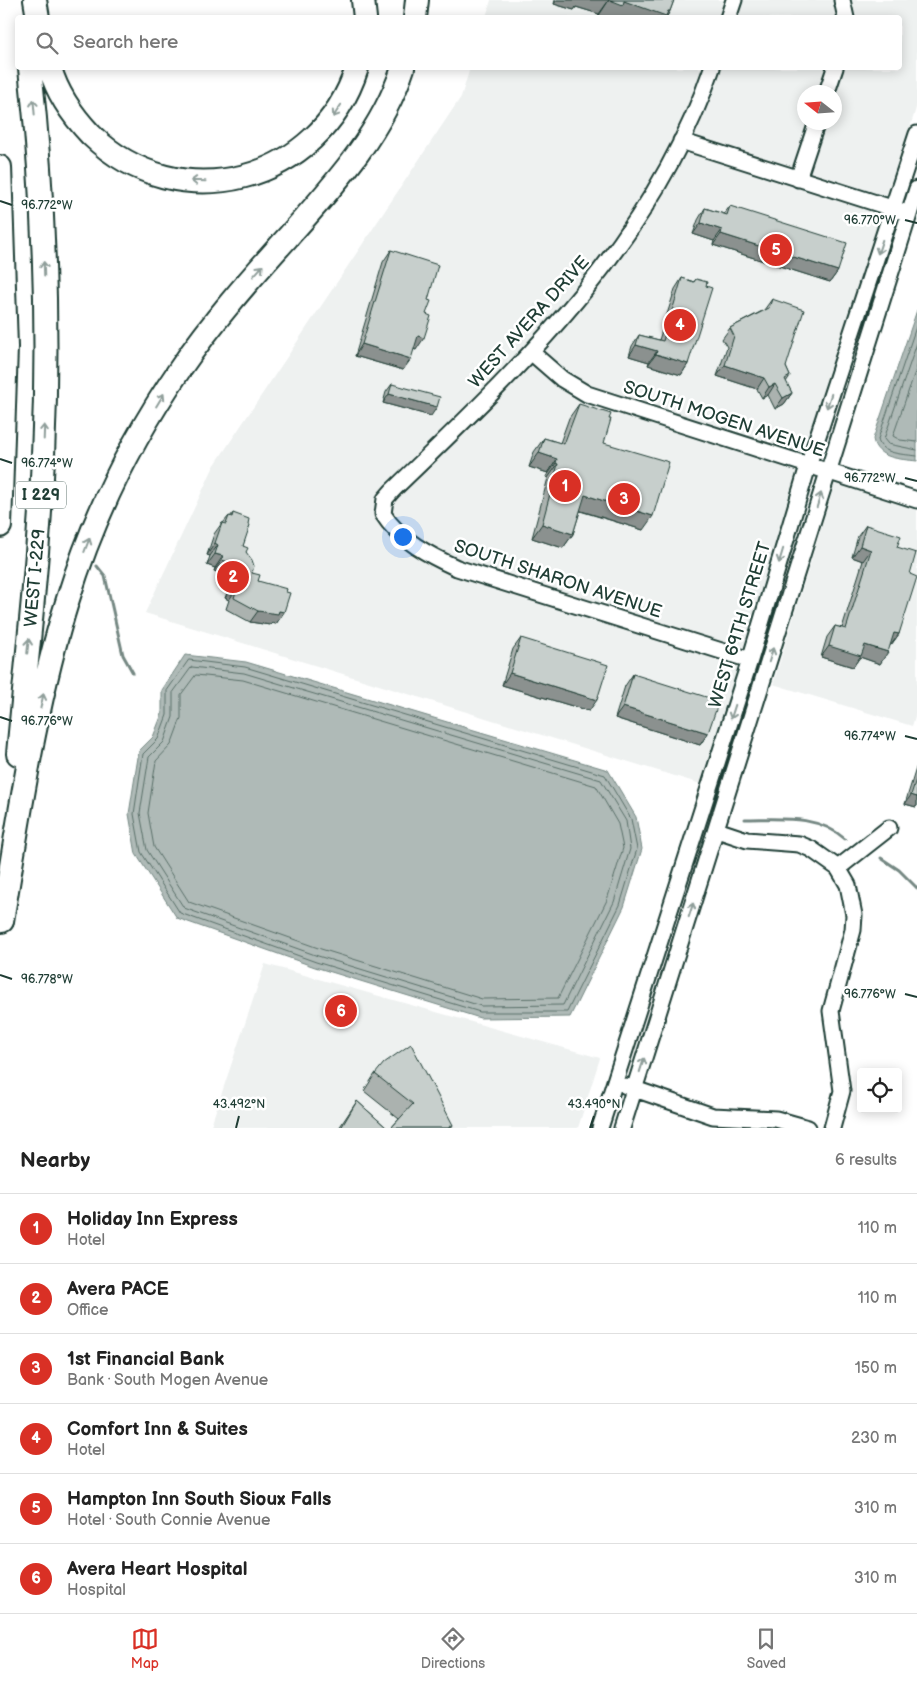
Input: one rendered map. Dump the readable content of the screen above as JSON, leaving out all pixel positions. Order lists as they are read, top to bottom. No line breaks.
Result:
{"streets":{"highway":["I 229","WEST I-229"],"street":["WEST AVERA DRIVE","SOUTH MOGEN AVENUE","SOUTH SHARON AVENUE","WEST 69TH STREET"]},"crossings":[["WEST AVERA DRIVE","SOUTH MOGEN AVENUE"],["WEST AVERA DRIVE","SOUTH SHARON AVENUE"],["SOUTH MOGEN AVENUE","WEST 69TH STREET"],["SOUTH SHARON AVENUE","WEST 69TH STREET"]],"north":"left","page":{"search":"Search here","pins":["5","4","1","3","2","6"],"heading":["Nearby","6 results"],"list":[{"mark":"1","name":"Holiday Inn Express","note":"Hotel","value":"110 m"},{"mark":"2","name":"Avera PACE","note":"Office","value":"110 m"},{"mark":"3","name":"1st Financial Bank","note":"Bank · South Mogen Avenue","value":"150 m"},{"mark":"4","name":"Comfort Inn & Suites","note":"Hotel","value":"230 m"},{"mark":"5","name":"Hampton Inn South Sioux Falls","note":"Hotel · South Connie Avenue","value":"310 m"},{"mark":"6","name":"Avera Heart Hospital","note":"Hospital","value":"310 m"}],"nav":["Map","Directions","Saved"]},"coordinates":["96.772°W","96.770°W","96.774°W","96.776°W","96.778°W","43.492°N","43.490°N"]}
